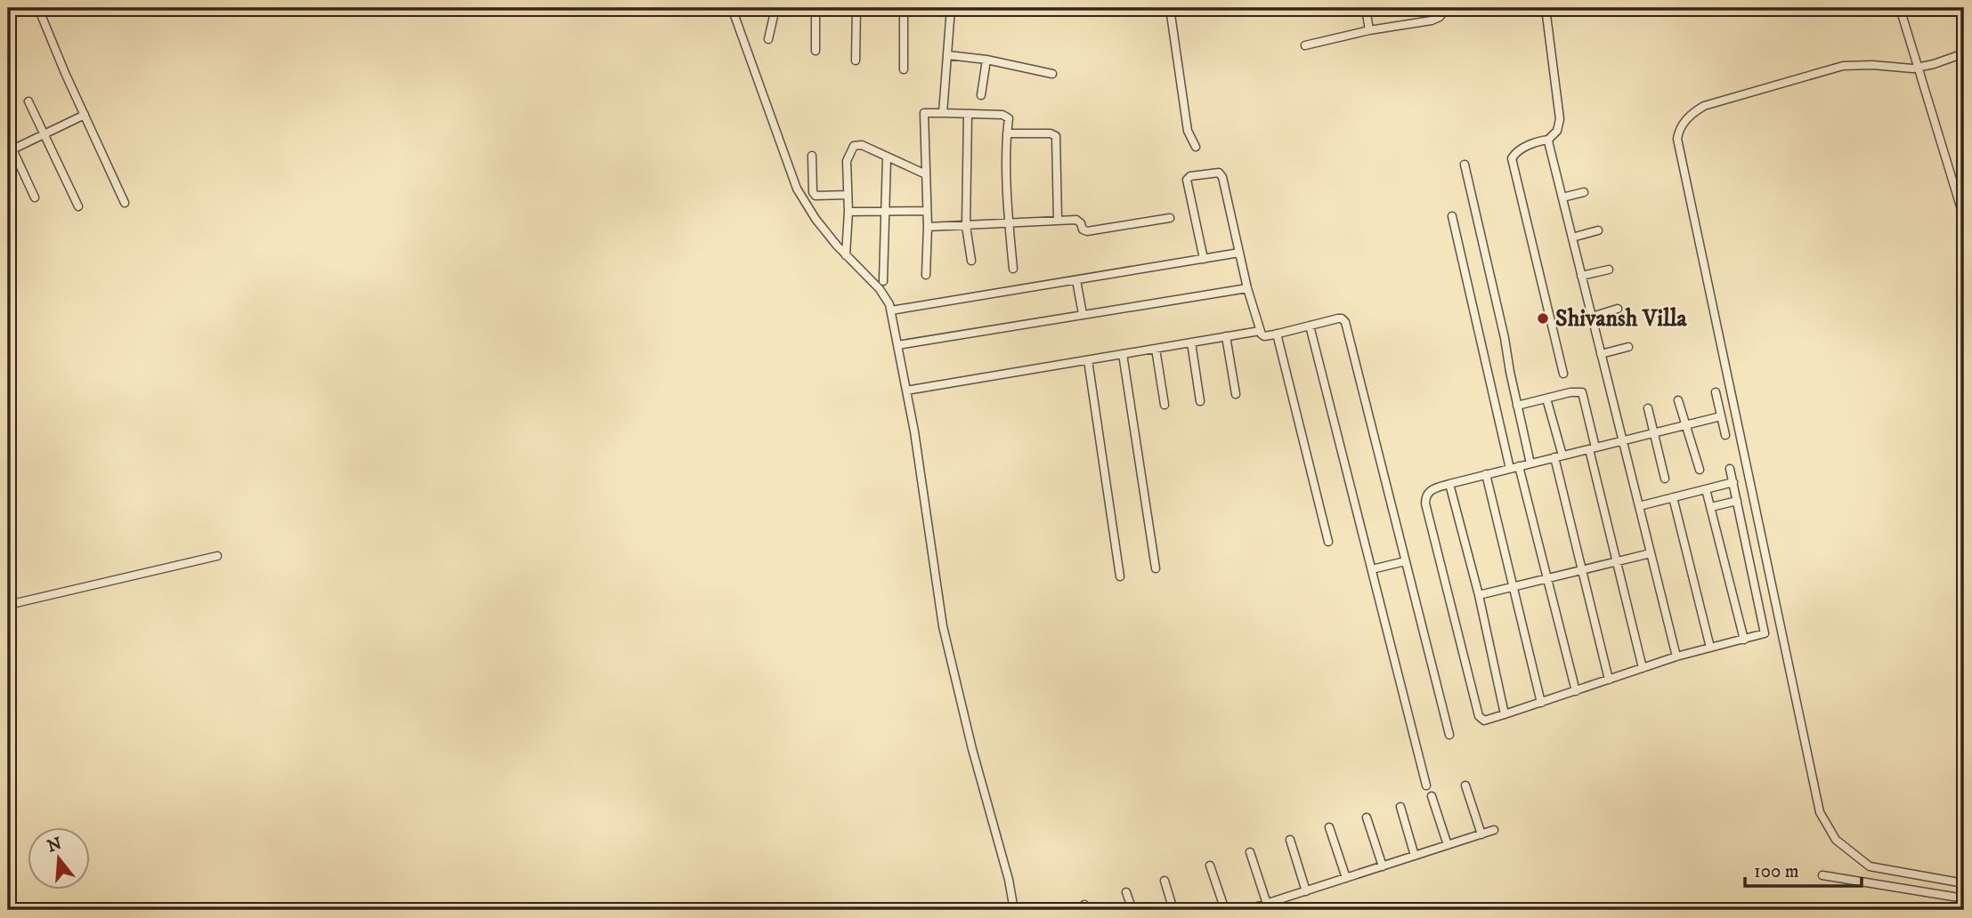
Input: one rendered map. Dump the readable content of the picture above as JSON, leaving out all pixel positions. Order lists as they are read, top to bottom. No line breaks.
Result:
{"places":["Shivansh Villa"],"scale_bar":"100 m","north":"top"}
